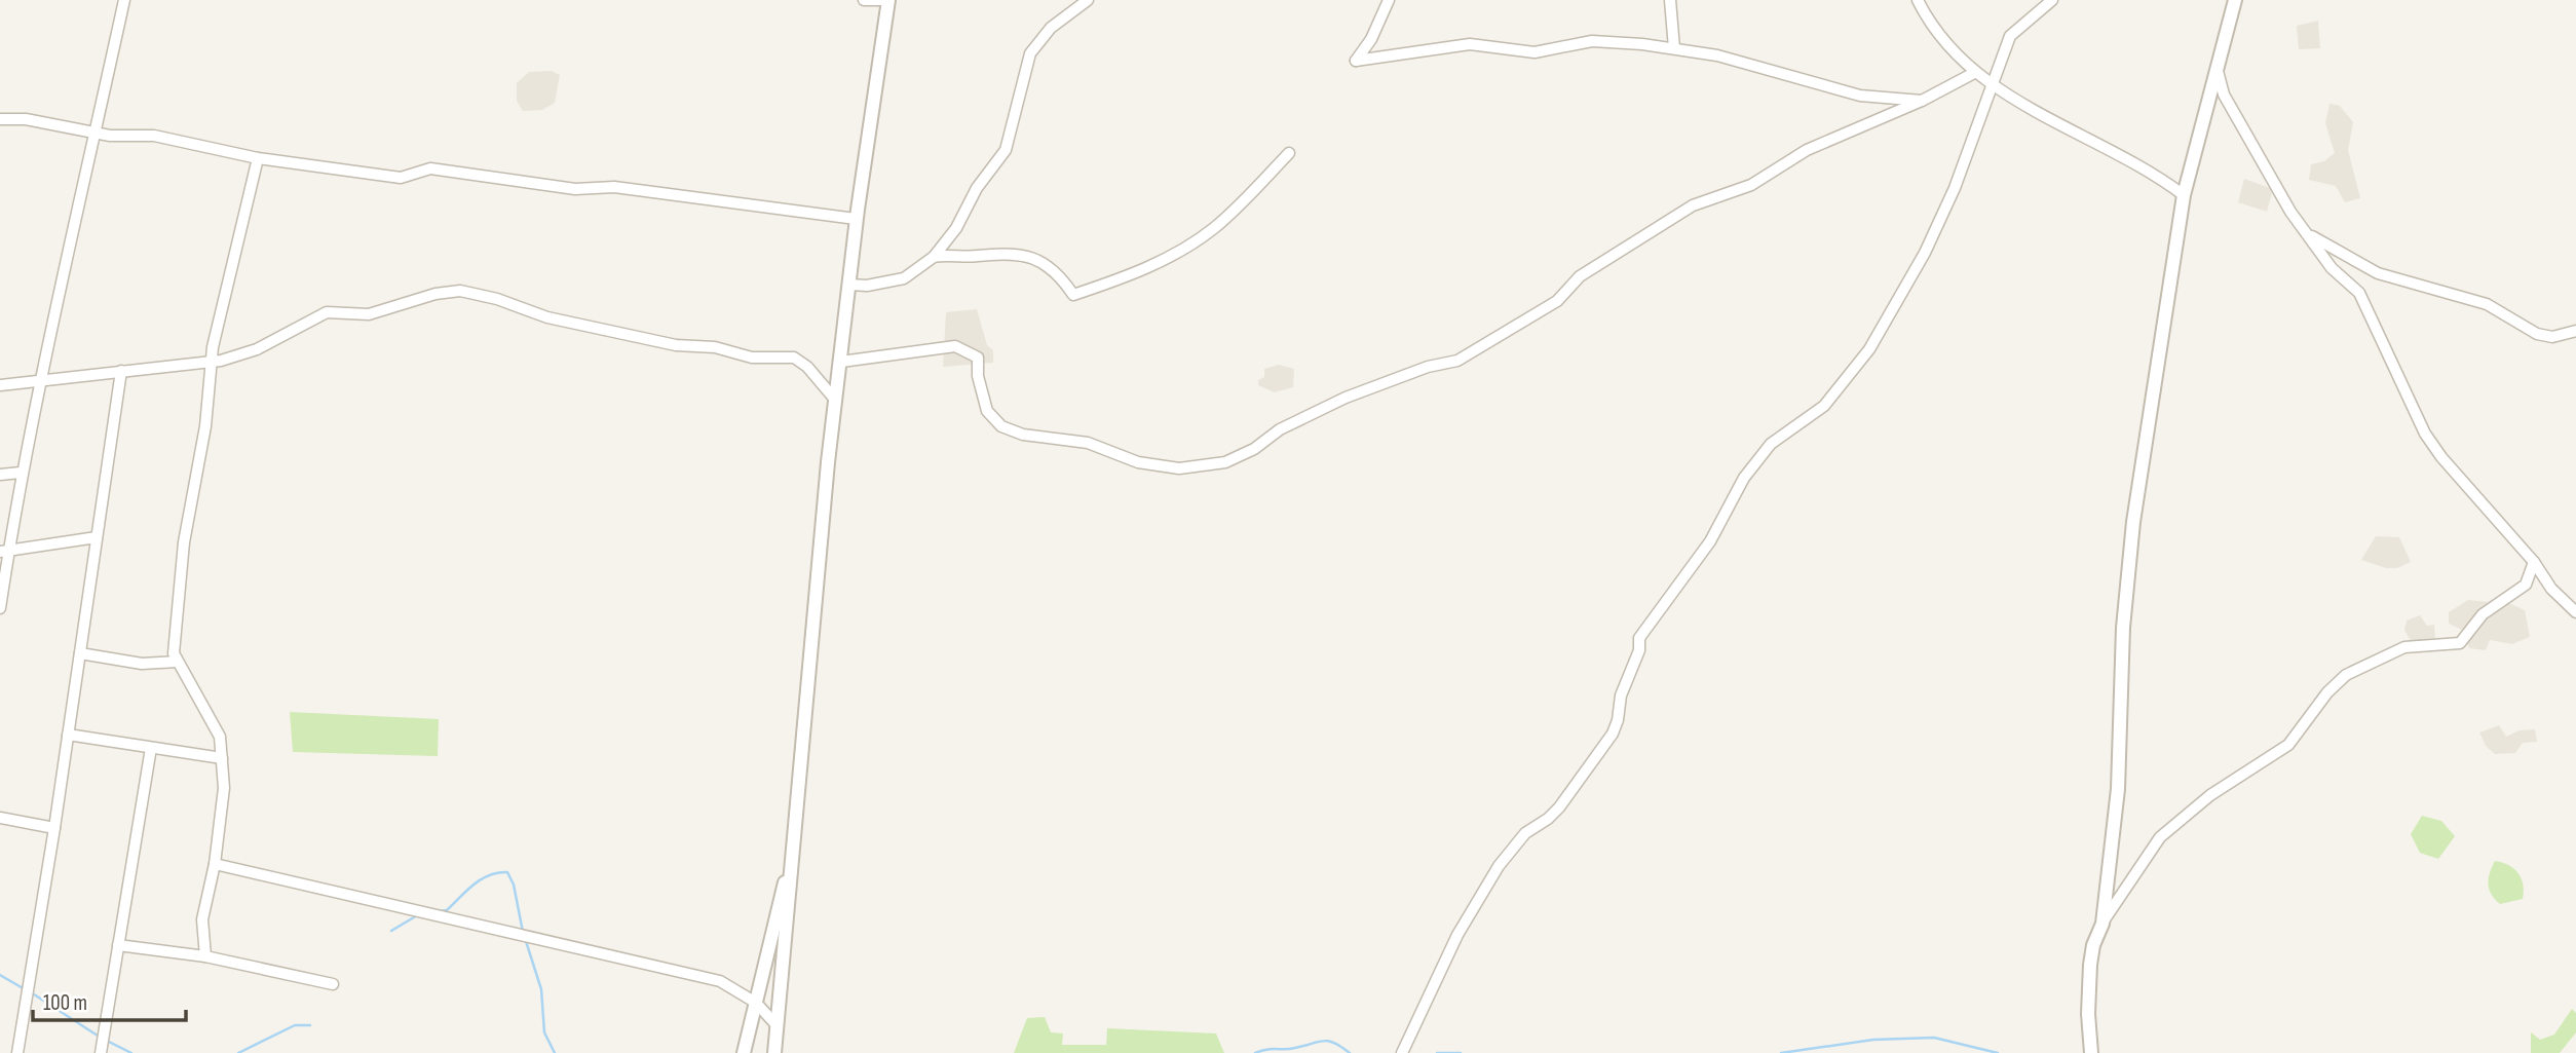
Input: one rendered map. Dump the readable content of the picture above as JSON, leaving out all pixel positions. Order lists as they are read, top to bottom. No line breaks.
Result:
{"scale_bar":"100 m"}
